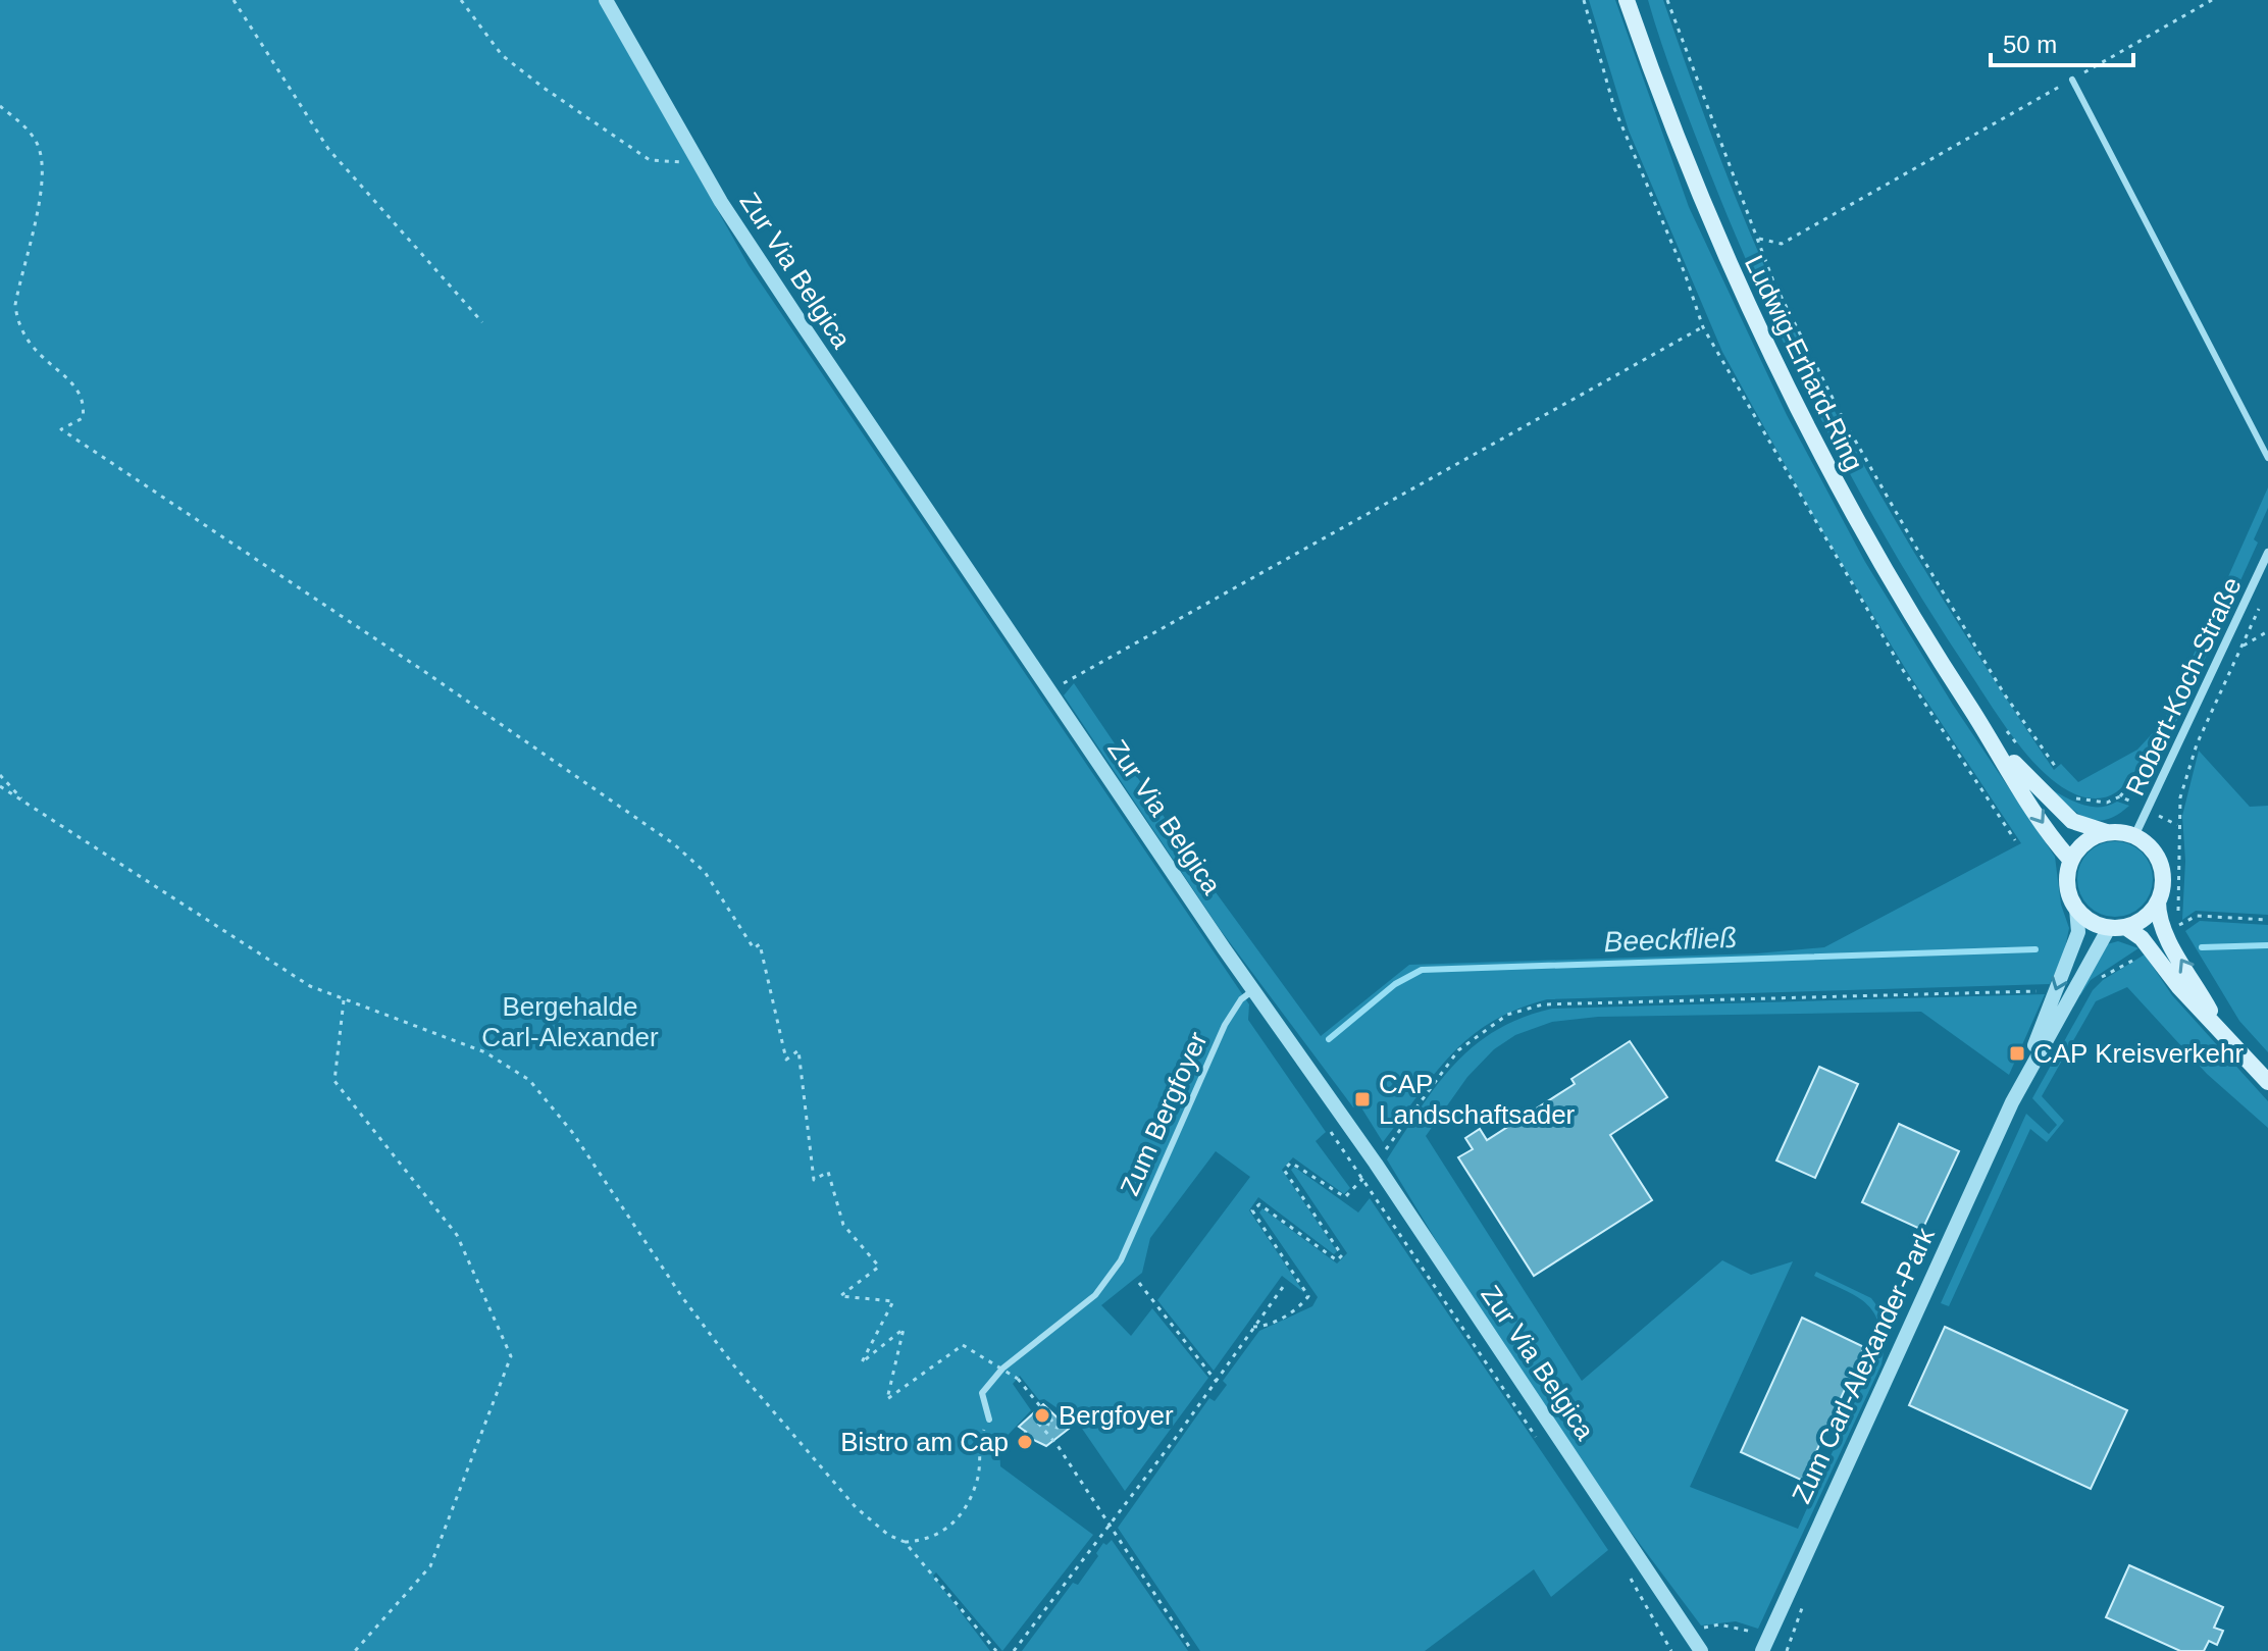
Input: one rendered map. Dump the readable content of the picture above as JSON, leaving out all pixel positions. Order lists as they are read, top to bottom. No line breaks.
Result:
{"streets":{"main road":["Ludwig-Erhard-Ring"],"street":["Zur Via Belgica","Robert-Koch-Straße","Zum Carl-Alexander-Park"],"lane":["Zum Bergfoyer"]},"crossings":[["Zur Via Belgica","Zum Bergfoyer"],["Ludwig-Erhard-Ring","Robert-Koch-Straße"],["Ludwig-Erhard-Ring","Zum Carl-Alexander-Park"],["Robert-Koch-Straße","Zum Carl-Alexander-Park"]],"water":["Beeckfließ"],"parks":["Bergehalde Carl-Alexander"],"places":{"transit":["CAP Kreisverkehr","CAP Landschaftsader"],"other":["Bergfoyer","Bistro am Cap"]},"scale_bar":"50 m"}
